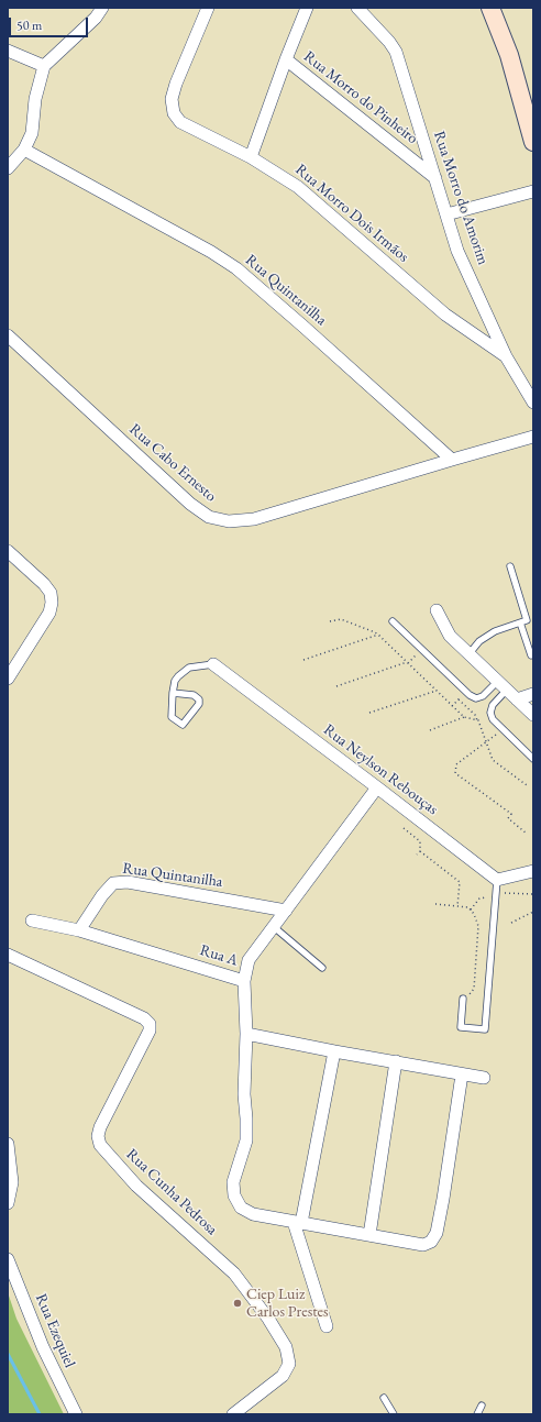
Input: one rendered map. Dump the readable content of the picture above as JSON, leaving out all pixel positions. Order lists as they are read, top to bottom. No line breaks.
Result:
{"streets":{"street":["Rua Morro do Pinheiro","Rua Morro do Amorim","Rua Morro Dois Irmãos","Rua Quintanilha","Rua Cabo Ernesto","Rua Neylson Rebouças","Rua A","Rua Cunha Pedrosa","Rua Ezequiel"]},"crossings":[["Rua Morro do Pinheiro","Rua Morro do Amorim"],["Rua Morro do Amorim","Rua Morro Dois Irmãos"],["Rua Quintanilha","Rua Cabo Ernesto"],["Rua Quintanilha","Rua A"],["Rua Neylson Rebouças","Rua A"]],"places":["Ciep Luiz Carlos Prestes"],"scale_bar":"50 m"}
